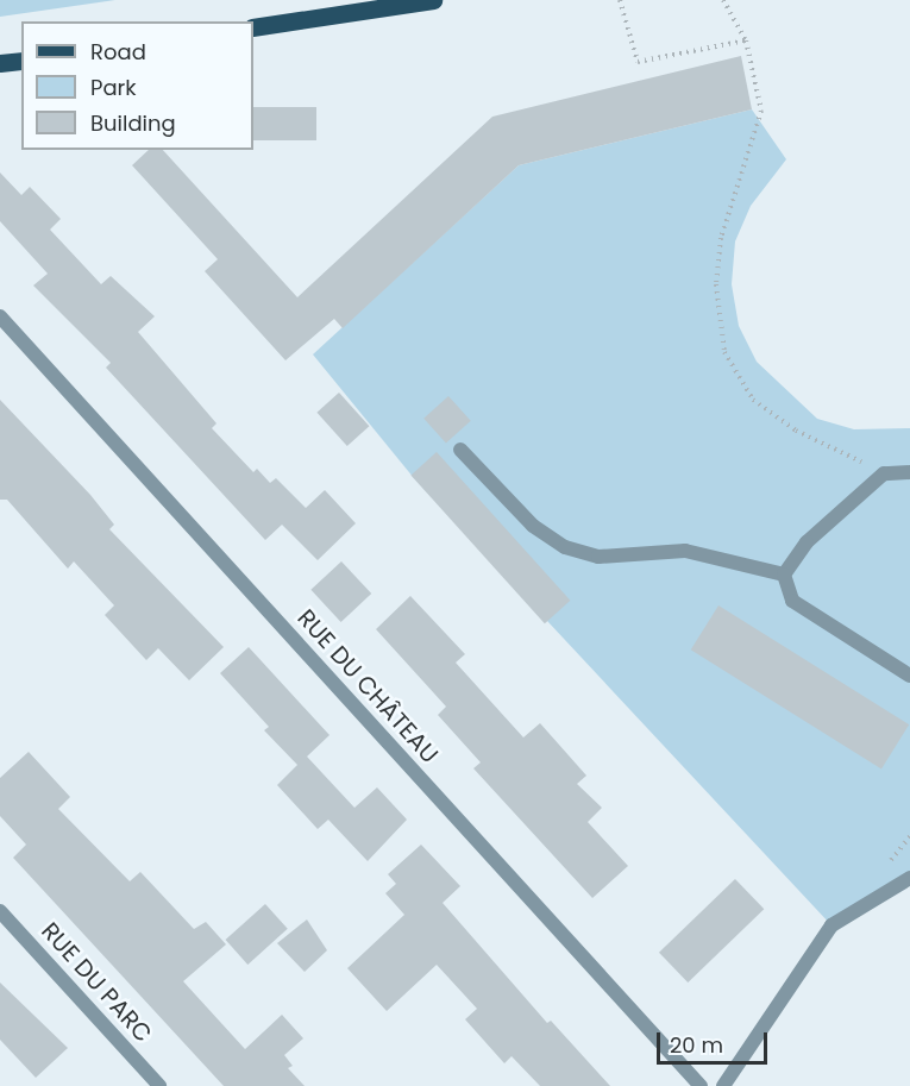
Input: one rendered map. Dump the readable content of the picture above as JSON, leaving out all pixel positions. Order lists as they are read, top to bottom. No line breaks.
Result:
{"streets":{"street":["RUE DU CHÂTEAU","RUE DU PARC"]},"legend":["Road","Park","Building"],"scale_bar":"20 m"}
